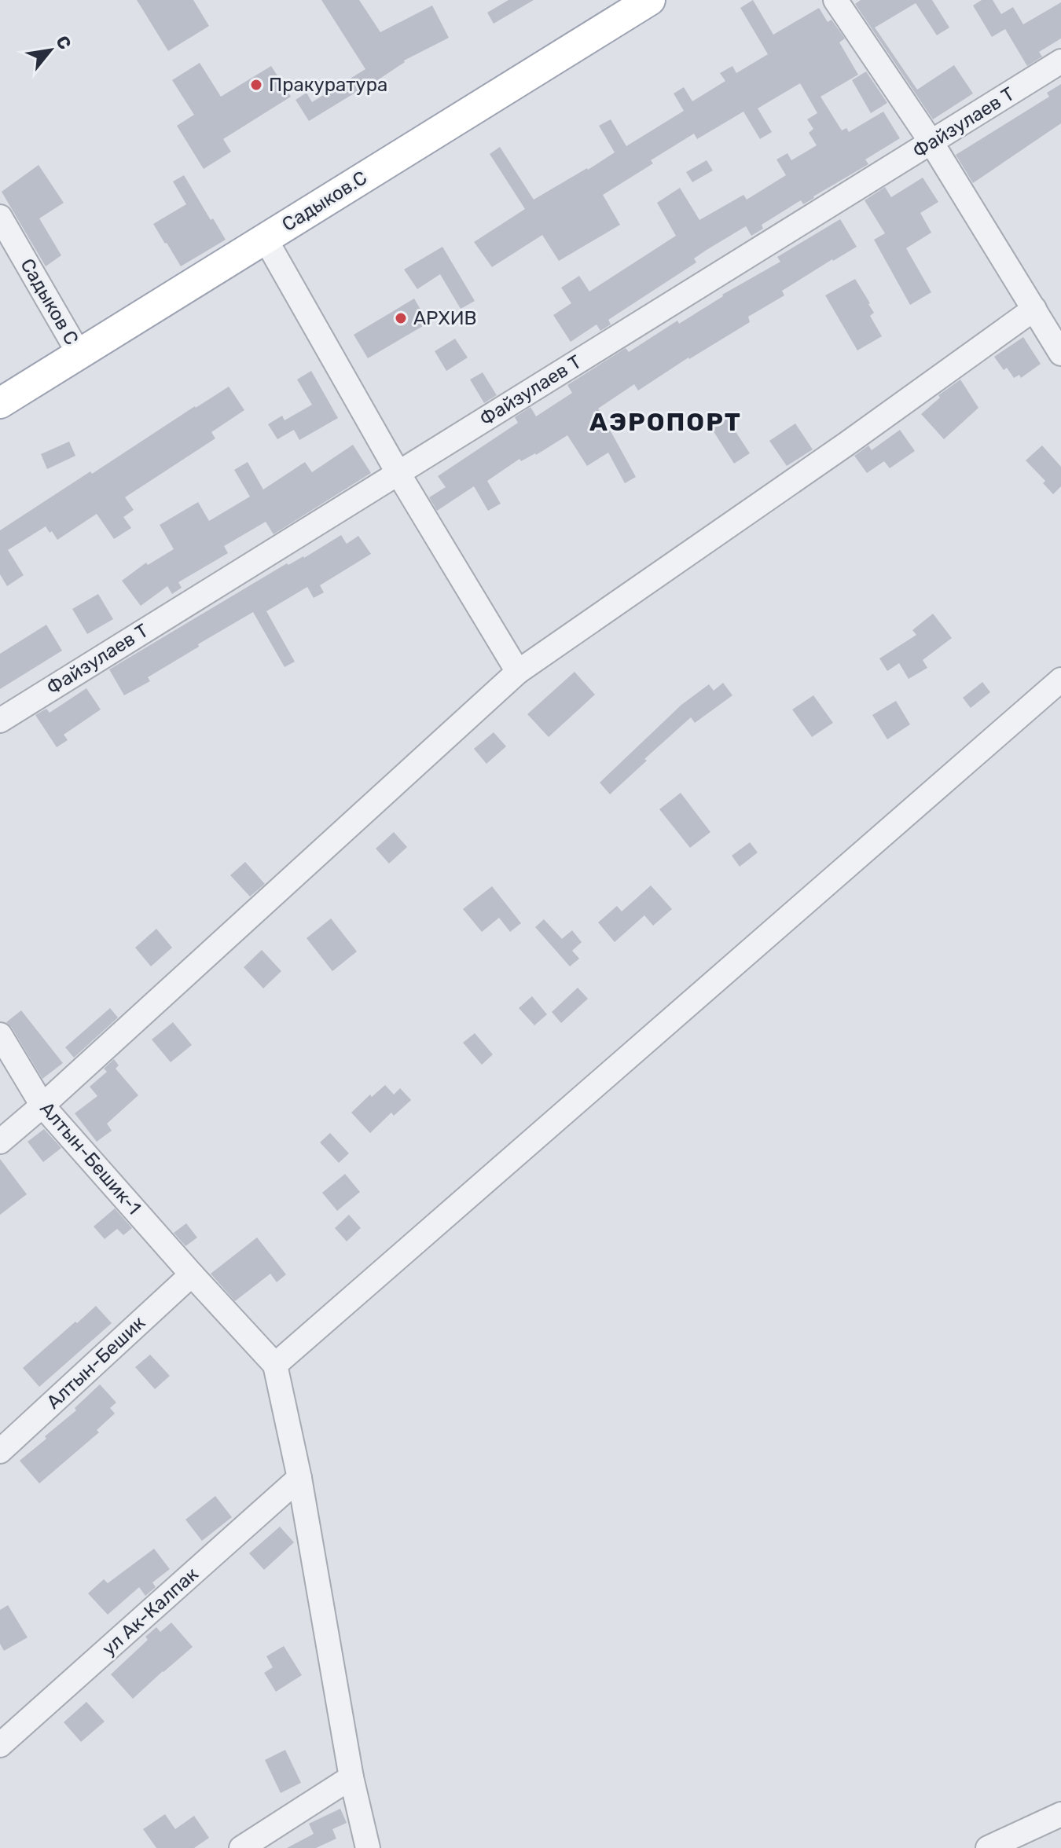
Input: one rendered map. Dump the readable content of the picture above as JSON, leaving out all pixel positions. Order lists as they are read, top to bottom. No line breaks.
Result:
{"streets":{"main road":["Садыков.С"],"street":["Файзулаев Т","Садыков С","Алтын-Бешик-1","Алтын-Бешик","ул Ак-Калпак"]},"crossings":[["Садыков.С","Садыков С"],["Алтын-Бешик-1","Алтын-Бешик"]],"districts":["АЭРОПОРТ"],"places":["Пракуратура","АРХИВ"],"north":"top right"}
